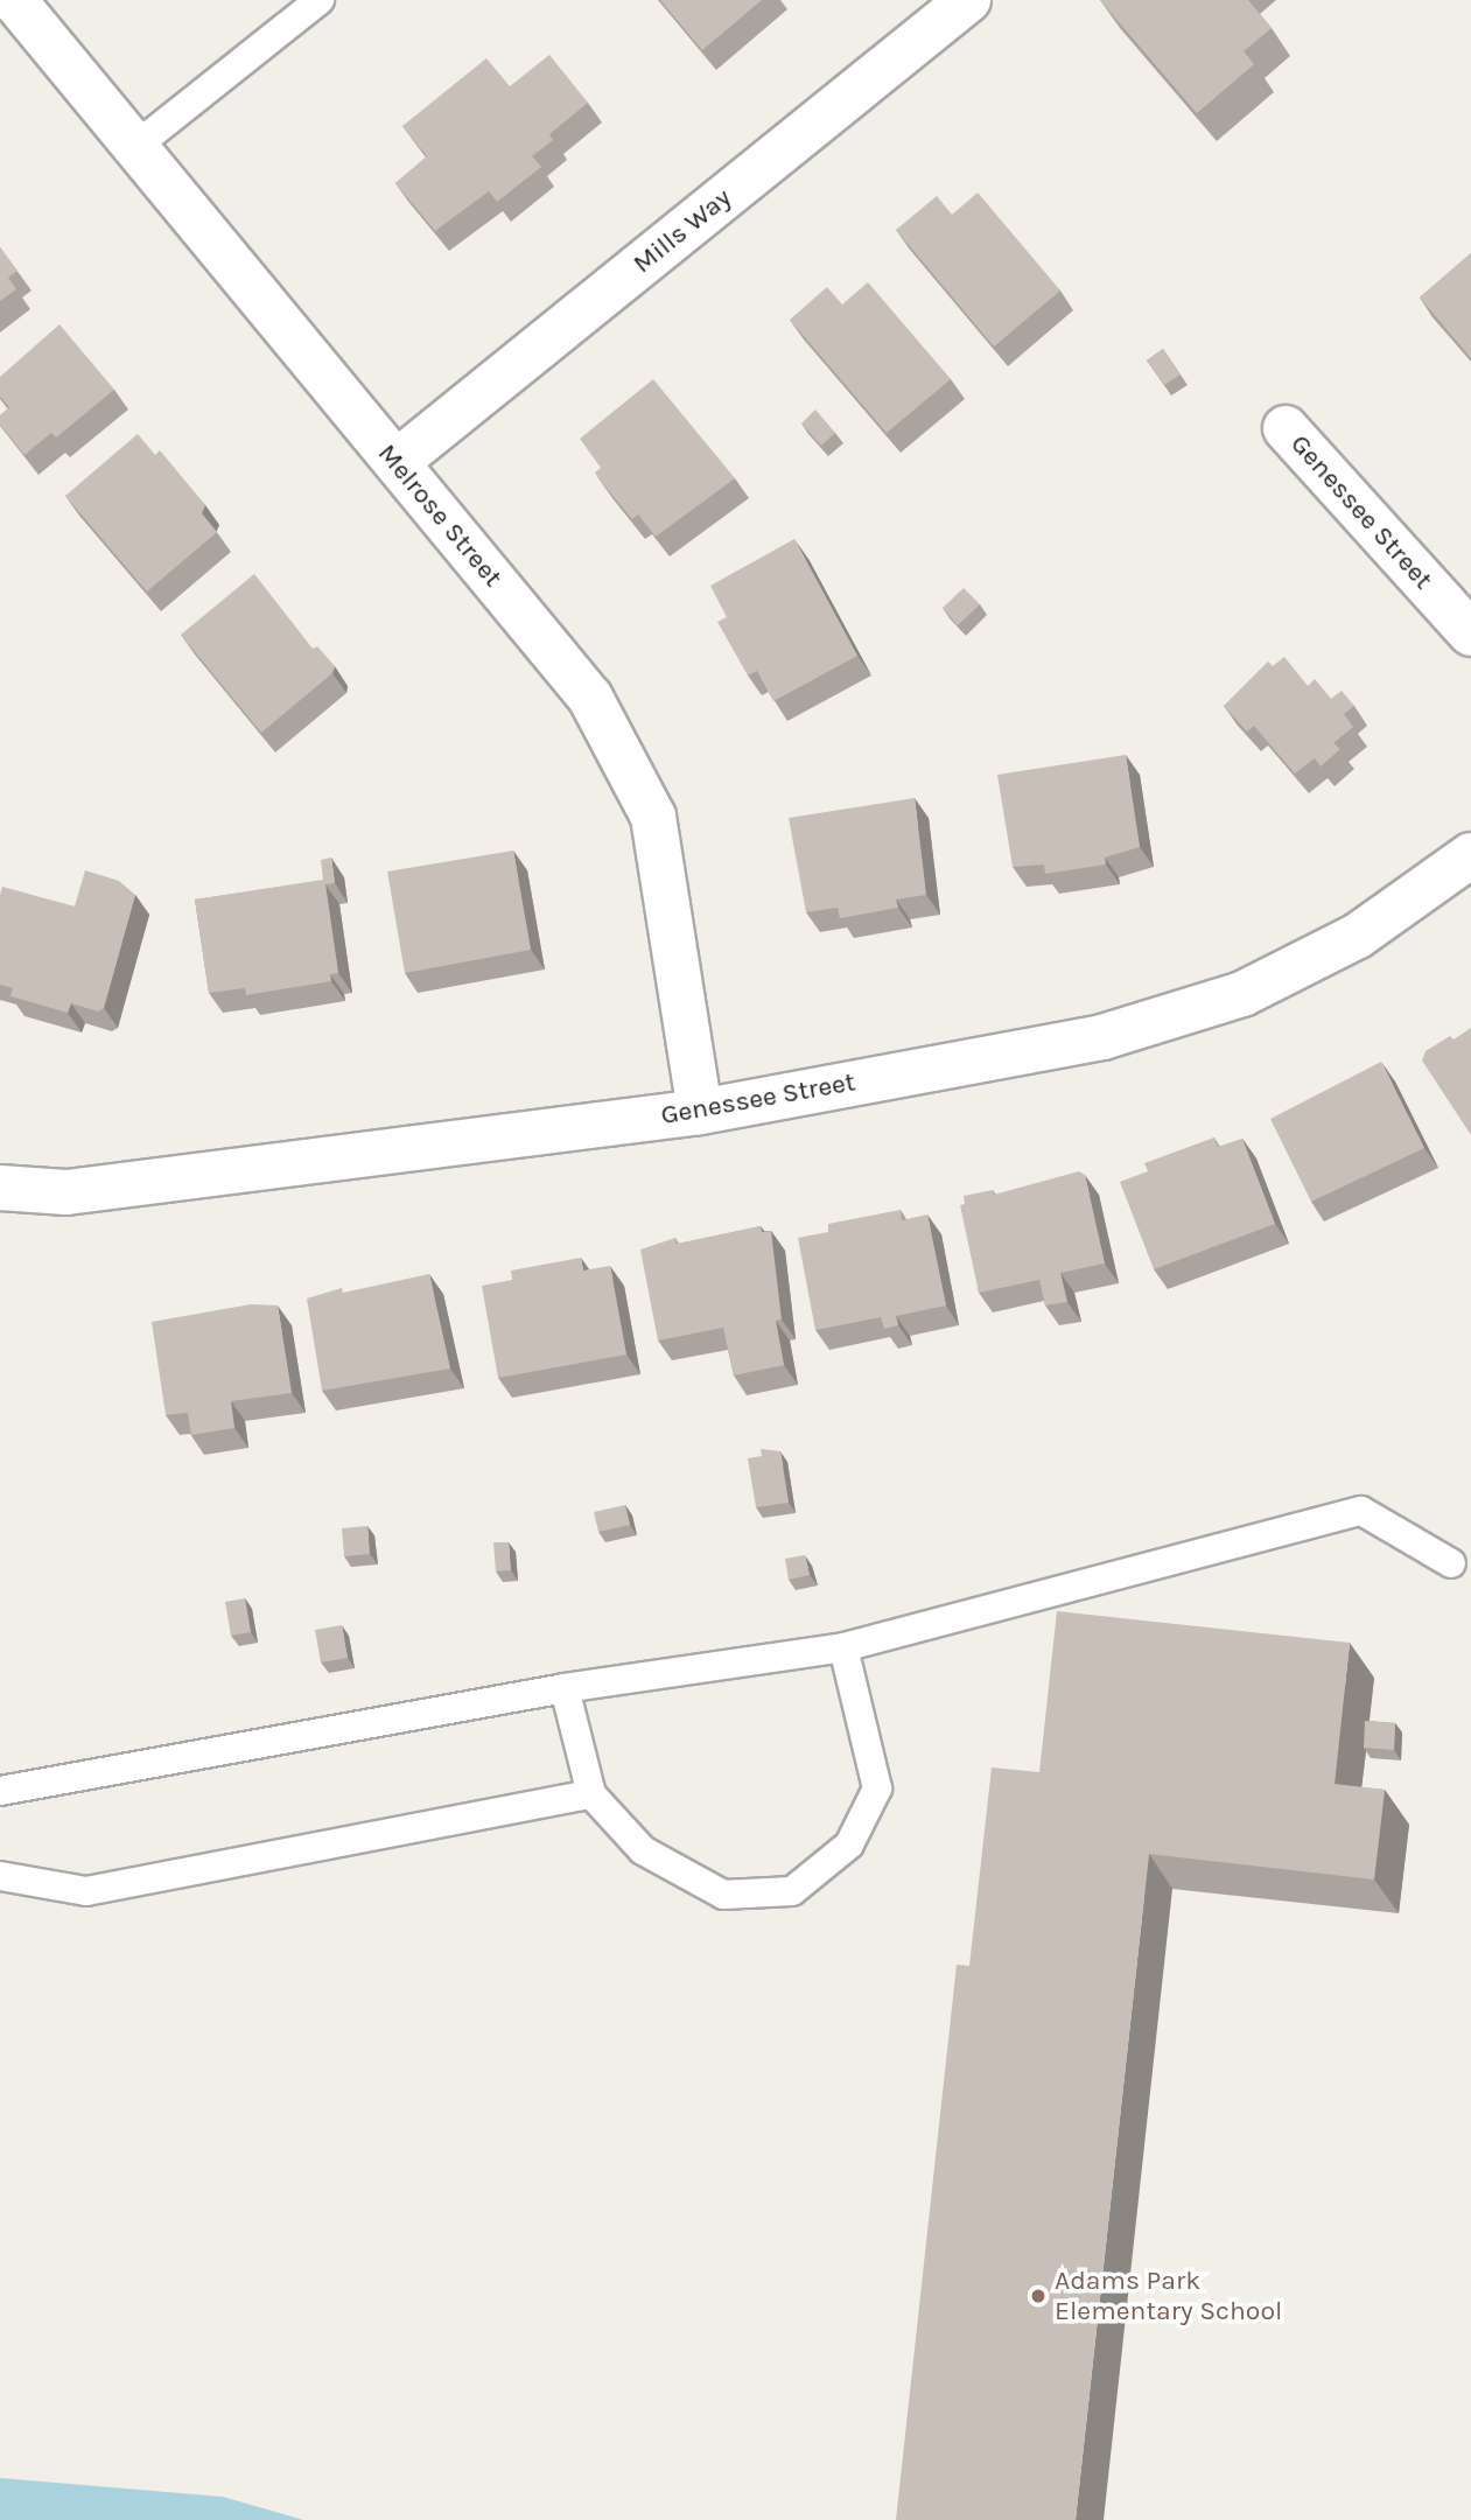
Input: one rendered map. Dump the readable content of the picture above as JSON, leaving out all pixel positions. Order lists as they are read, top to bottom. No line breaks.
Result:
{"streets":{"street":["Mills Way","Genessee Street","Melrose Street"]},"crossings":[["Mills Way","Melrose Street"],["Genessee Street","Melrose Street"]],"places":["Adams Park Elementary School"]}
